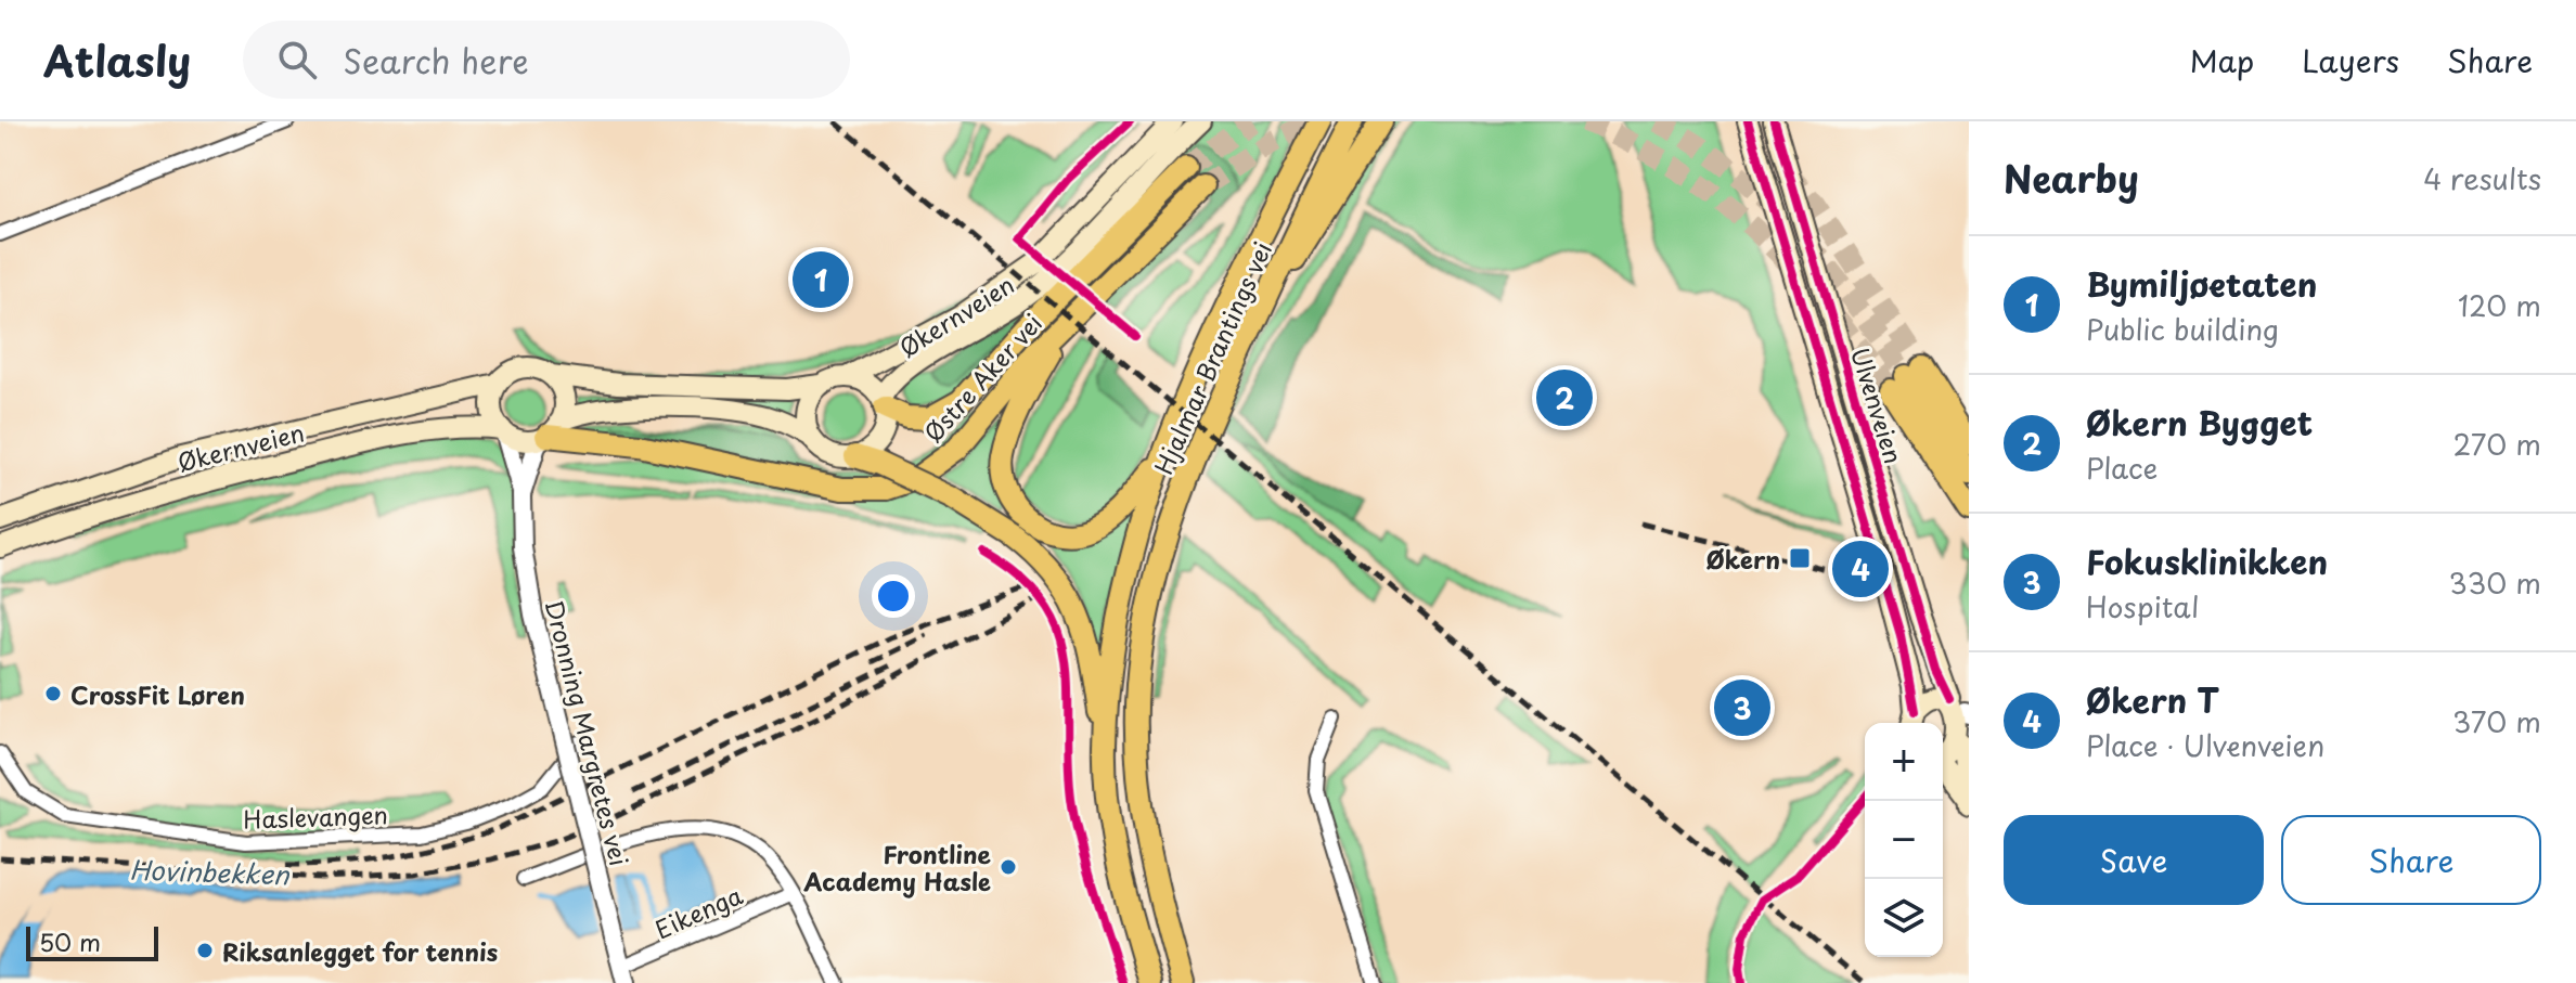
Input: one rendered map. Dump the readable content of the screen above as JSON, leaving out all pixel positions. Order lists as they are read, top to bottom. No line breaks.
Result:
{"streets":{"highway":["Hjalmar Brantings vei","Østre Aker vei"],"main road":["Økernveien","Ulvenveien"],"street":["Dronning Margretes vei","Haslevangen","Eikenga"]},"crossings":[["Økernveien","Østre Aker vei"],["Økernveien","Dronning Margretes vei"],["Østre Aker vei","Dronning Margretes vei"],["Dronning Margretes vei","Eikenga"]],"water":["Hovinbekken"],"places":{"transit":["Økern"],"other":["CrossFit Løren","Frontline Academy Hasle","Riksanlegget for tennis"]},"scale_bar":"50 m","page":{"header":"Atlasly","search":"Search here","nav":["Map","Layers","Share"],"heading":["Nearby","4 results"],"list":[{"mark":"1","name":"Bymiljøetaten","note":"Public building","value":"120 m"},{"mark":"2","name":"Økern Bygget","note":"Place","value":"270 m"},{"mark":"3","name":"Fokusklinikken","note":"Hospital","value":"330 m"},{"mark":"4","name":"Økern T","note":"Place · Ulvenveien","value":"370 m"}],"pins":["1","2","4","3"],"map_buttons":["+","−"],"buttons":["Save","Share"],"scale":"50 m"}}
